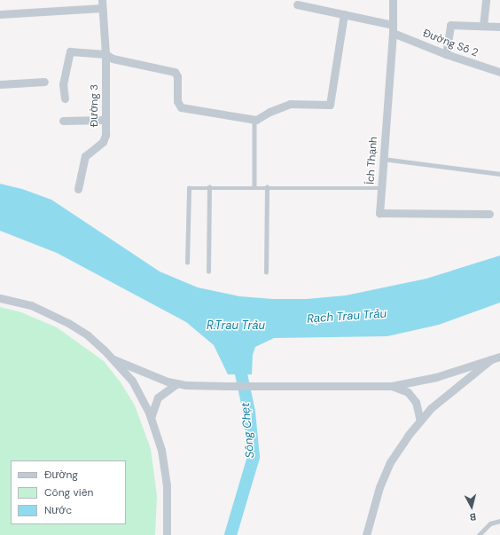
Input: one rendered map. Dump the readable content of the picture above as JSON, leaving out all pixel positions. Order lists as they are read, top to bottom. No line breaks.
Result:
{"streets":{"street":["Đường Số 2","Đường 3","Ích Thạnh"]},"crossings":[["Đường Số 2","Ích Thạnh"]],"water":["Rạch Trau Trảu","R.Trau Trảu","Sông Chẹt"],"legend":["Đường","Công viên","Nước"],"north":"bottom"}
